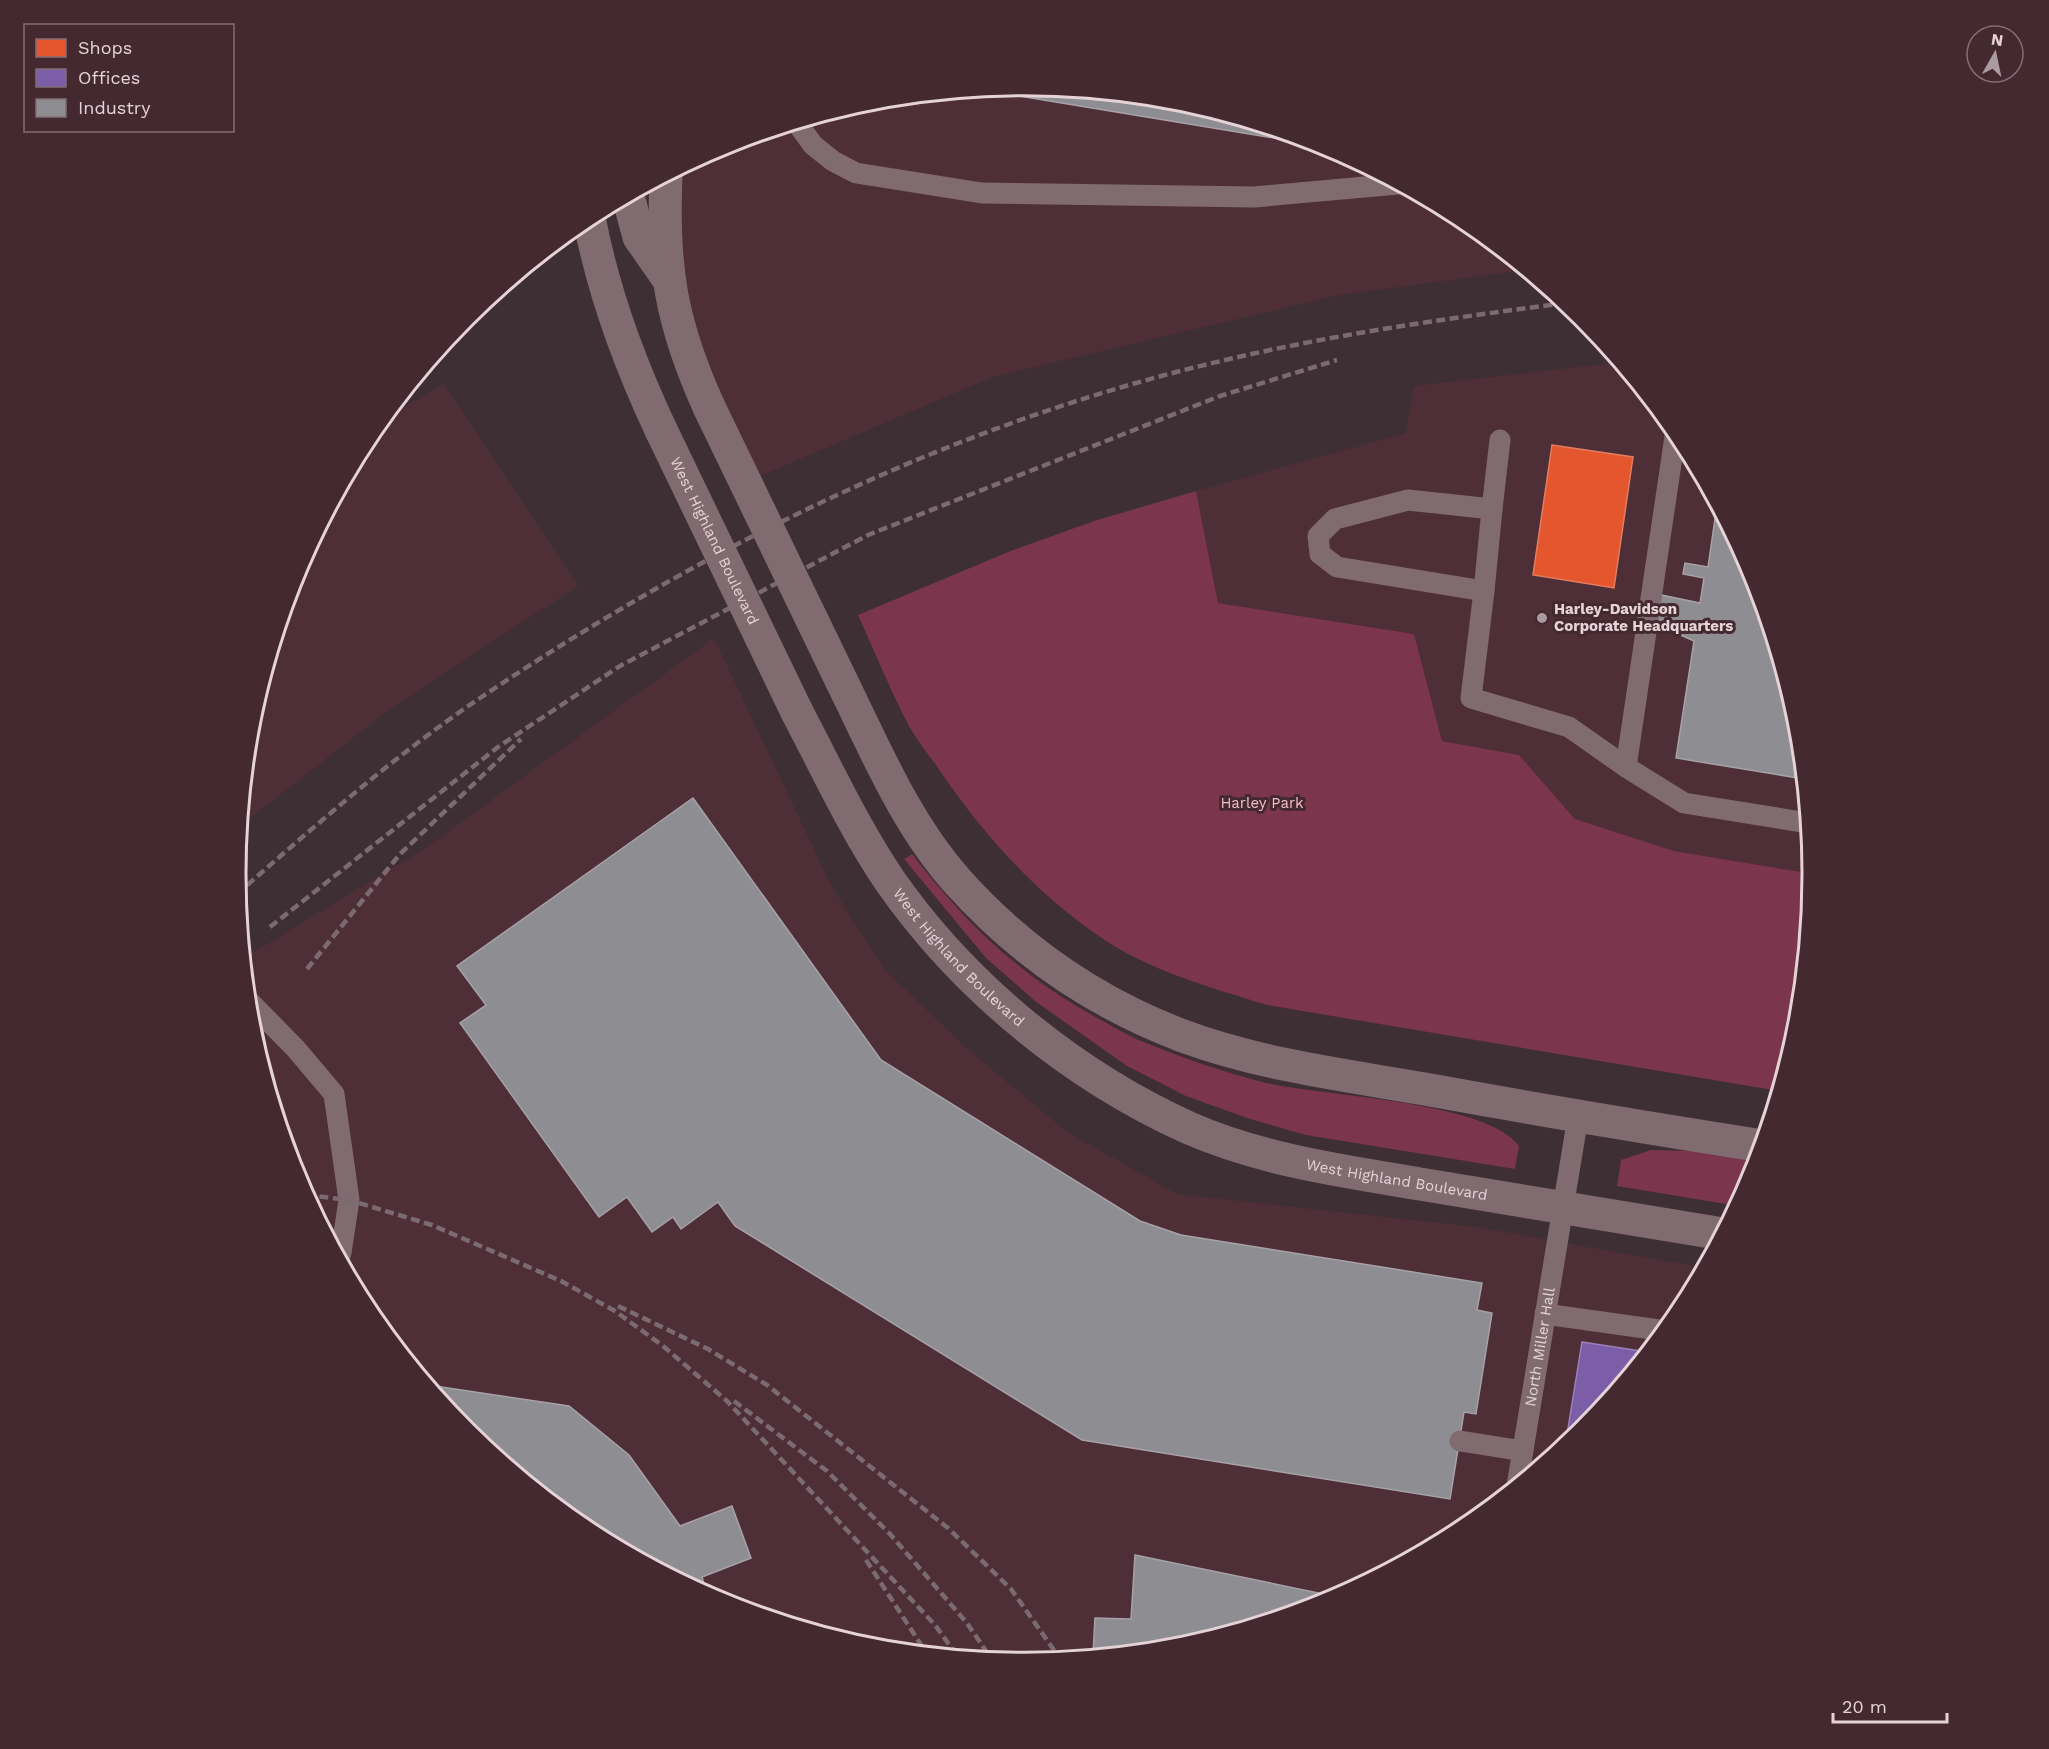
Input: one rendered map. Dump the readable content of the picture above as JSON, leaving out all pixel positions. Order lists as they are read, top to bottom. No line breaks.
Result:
{"streets":{"street":["West Highland Boulevard"],"lane":["North Miller Hall"]},"crossings":[["West Highland Boulevard","North Miller Hall"]],"parks":["Harley Park"],"places":["Harley-Davidson Corporate Headquarters"],"legend":["Shops","Offices","Industry"],"scale_bar":"20 m","north":"top"}
